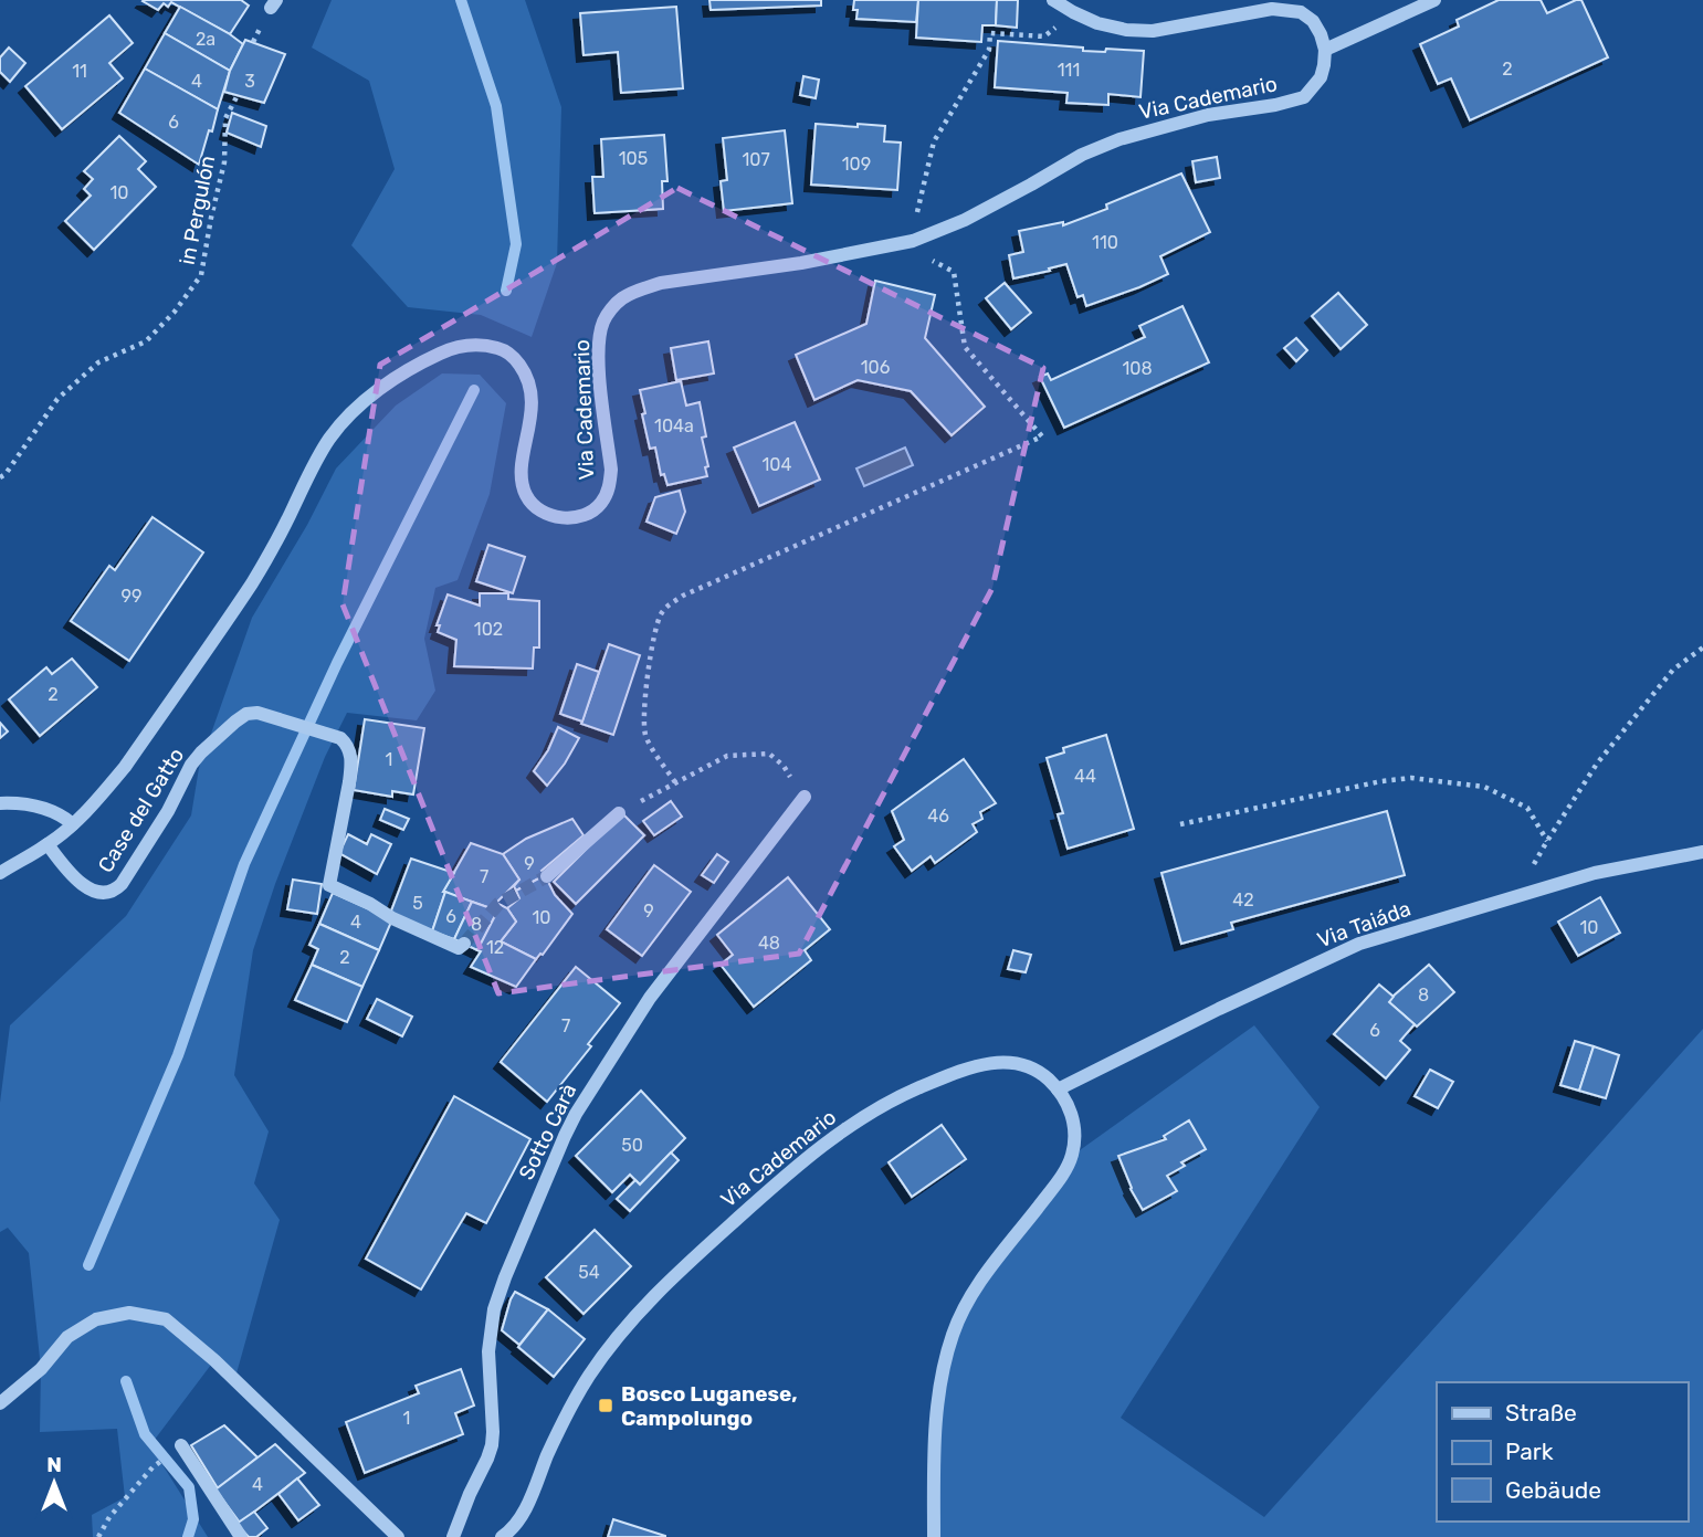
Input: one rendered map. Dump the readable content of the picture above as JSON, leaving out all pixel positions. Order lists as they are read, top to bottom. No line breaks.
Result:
{"streets":{"street":["Via Cademario","Case del Gatto","Via Taiáda","Sotto Carà"],"path":["in Pergulón"]},"crossings":[["Via Cademario","Case del Gatto"],["Via Cademario","Via Taiáda"]],"places":{"transit":["Bosco Luganese, Campolungo"]},"house_numbers":["2a","2","111","11","4","3","6","105","107","109","10","110","106","108","104a","104","99","102","2","1","44","46","9","7","42","5","9","6","10","4","8","10","48","12","2","8","7","6","50","54","1","4"],"legend":["Straße","Park","Gebäude"],"north":"top"}
